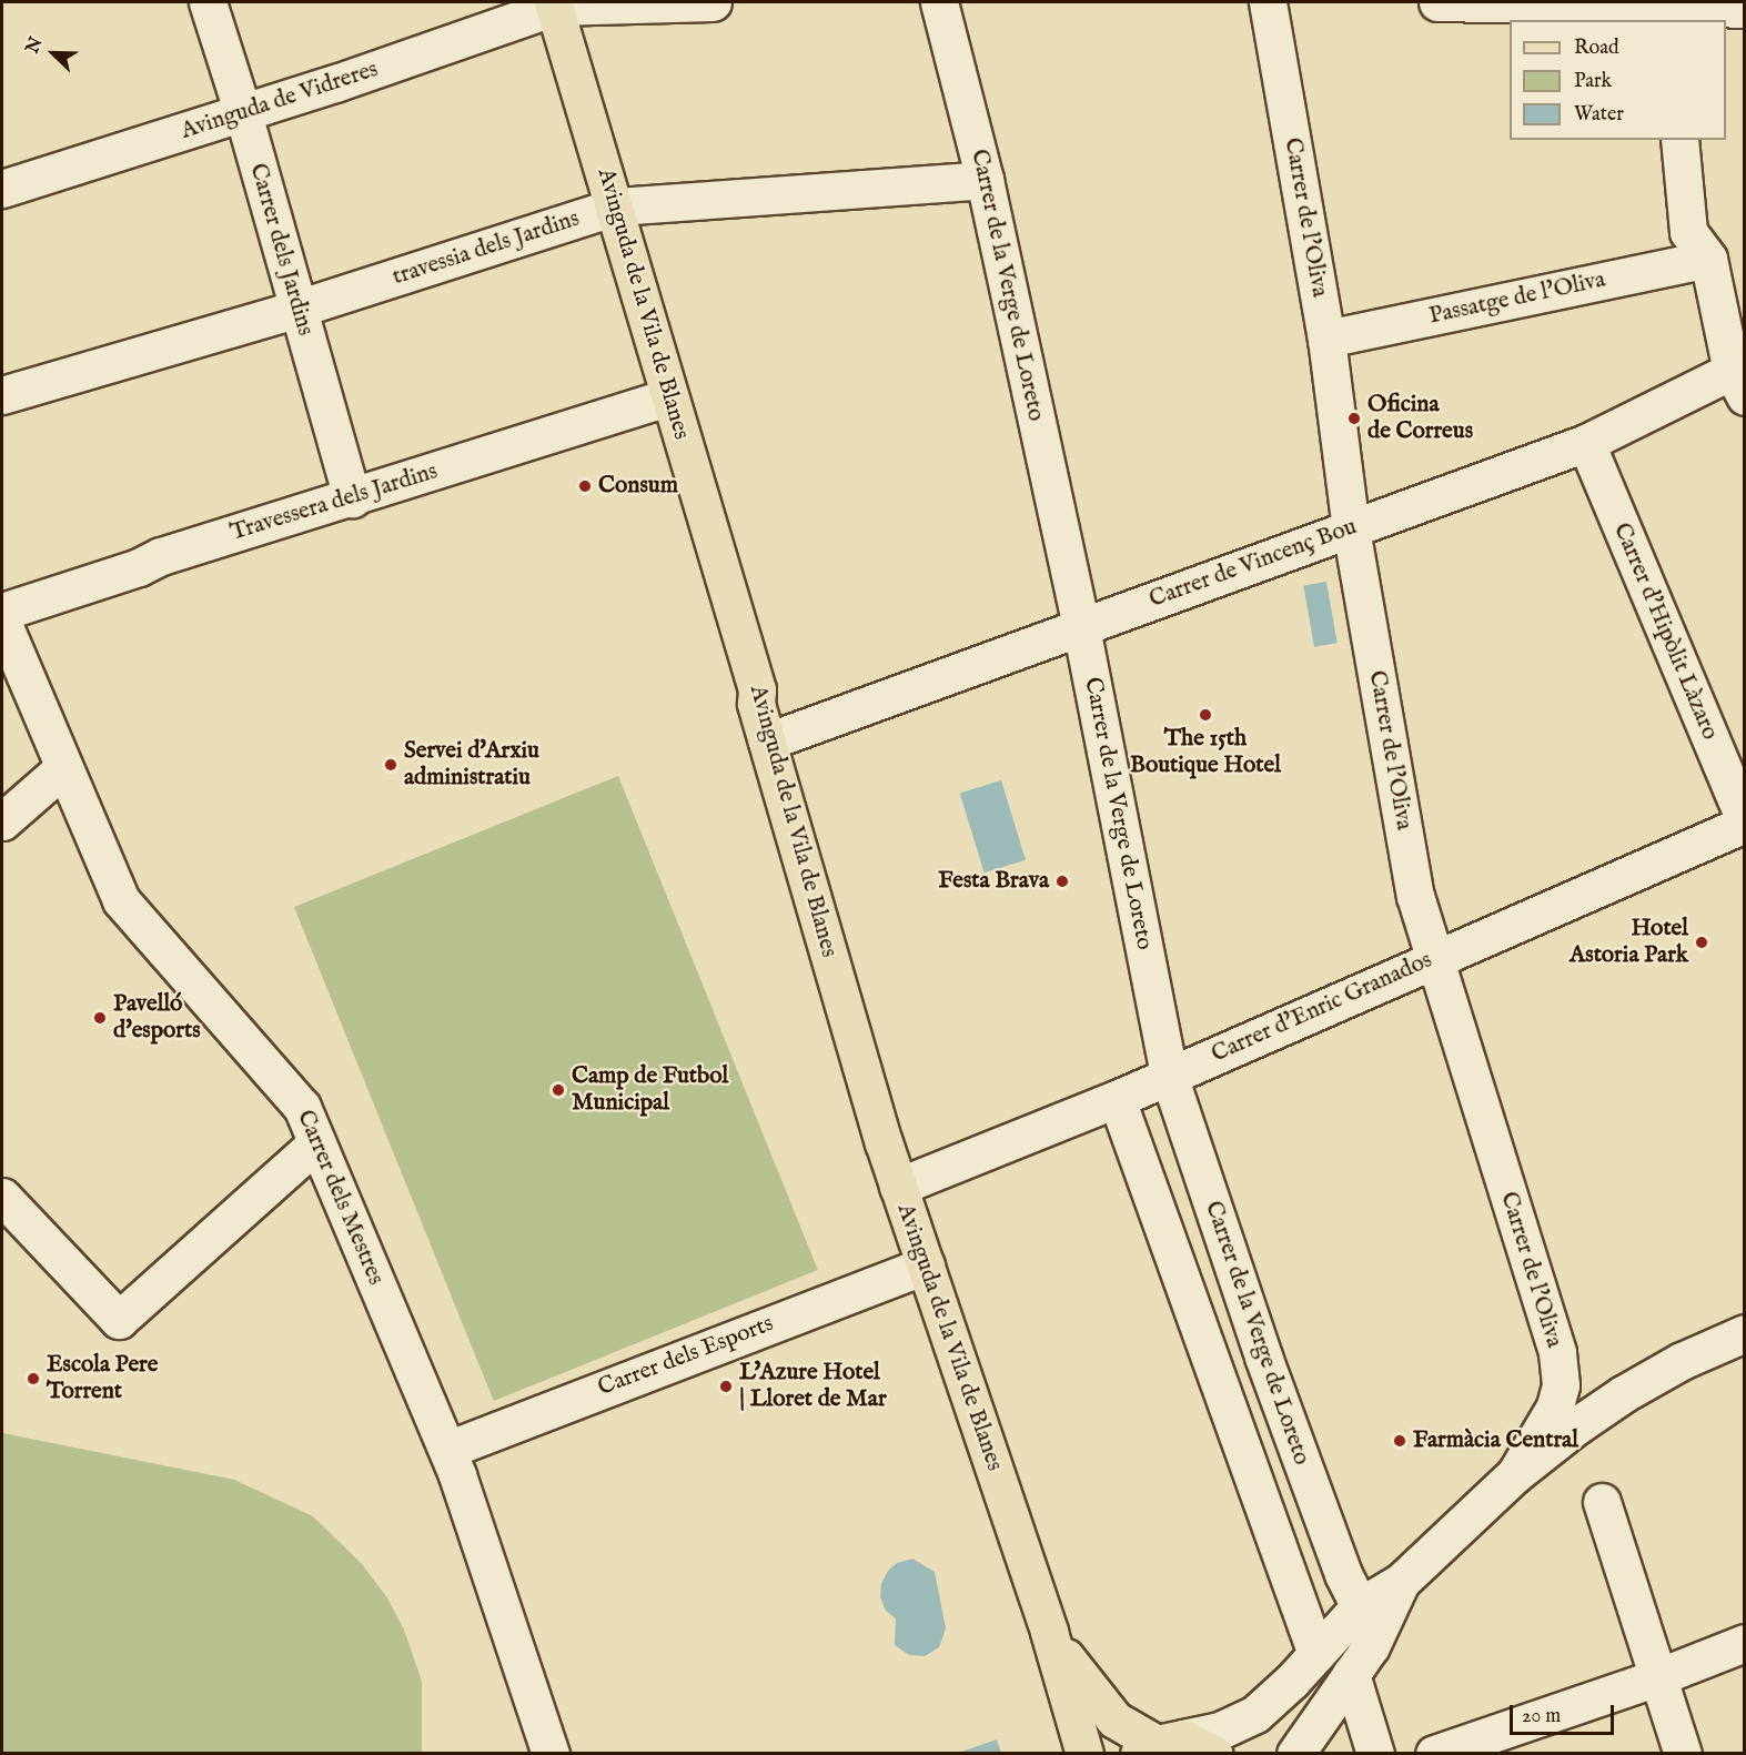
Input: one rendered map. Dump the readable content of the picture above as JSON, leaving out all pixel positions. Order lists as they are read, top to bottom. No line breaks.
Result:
{"streets":{"main road":["Avinguda de la Vila de Blanes"],"street":["Avinguda de Vidreres","Carrer de l'Oliva","travessia dels Jardins","Carrer dels Jardins","Carrer de la Verge de Loreto","Passatge de l'Oliva","Travessera dels Jardins","Carrer de Vincenç Bou","Carrer d'Hipòlit Làzaro","Carrer d'Enric Granados","Carrer dels Mestres","Carrer dels Esports"]},"crossings":[["Avinguda de Vidreres","Carrer dels Jardins"],["Avinguda de Vidreres","Avinguda de la Vila de Blanes"],["Carrer de l'Oliva","Passatge de l'Oliva"],["Carrer de l'Oliva","Carrer de Vincenç Bou"],["Carrer de l'Oliva","Carrer d'Enric Granados"],["travessia dels Jardins","Carrer dels Jardins"],["travessia dels Jardins","Carrer de la Verge de Loreto"],["travessia dels Jardins","Avinguda de la Vila de Blanes"],["Carrer dels Jardins","Travessera dels Jardins"],["Carrer de la Verge de Loreto","Carrer de Vincenç Bou"],["Carrer de la Verge de Loreto","Carrer d'Enric Granados"],["Avinguda de la Vila de Blanes","Travessera dels Jardins"],["Avinguda de la Vila de Blanes","Carrer de Vincenç Bou"],["Avinguda de la Vila de Blanes","Carrer d'Enric Granados"],["Avinguda de la Vila de Blanes","Carrer dels Esports"],["Carrer de Vincenç Bou","Carrer d'Hipòlit Làzaro"],["Carrer d'Hipòlit Làzaro","Carrer d'Enric Granados"],["Carrer dels Mestres","Carrer dels Esports"]],"places":["Oficina de Correus","Consum","The 15th Boutique Hotel","Servei d'Arxiu administratiu","Festa Brava","Hotel Astoria Park","Pavelló d'esports","Camp de Futbol Municipal","Escola Pere Torrent","L'Azure Hotel | Lloret de Mar","Farmàcia Central"],"legend":["Road","Park","Water"],"scale_bar":"20 m","north":"top left"}
